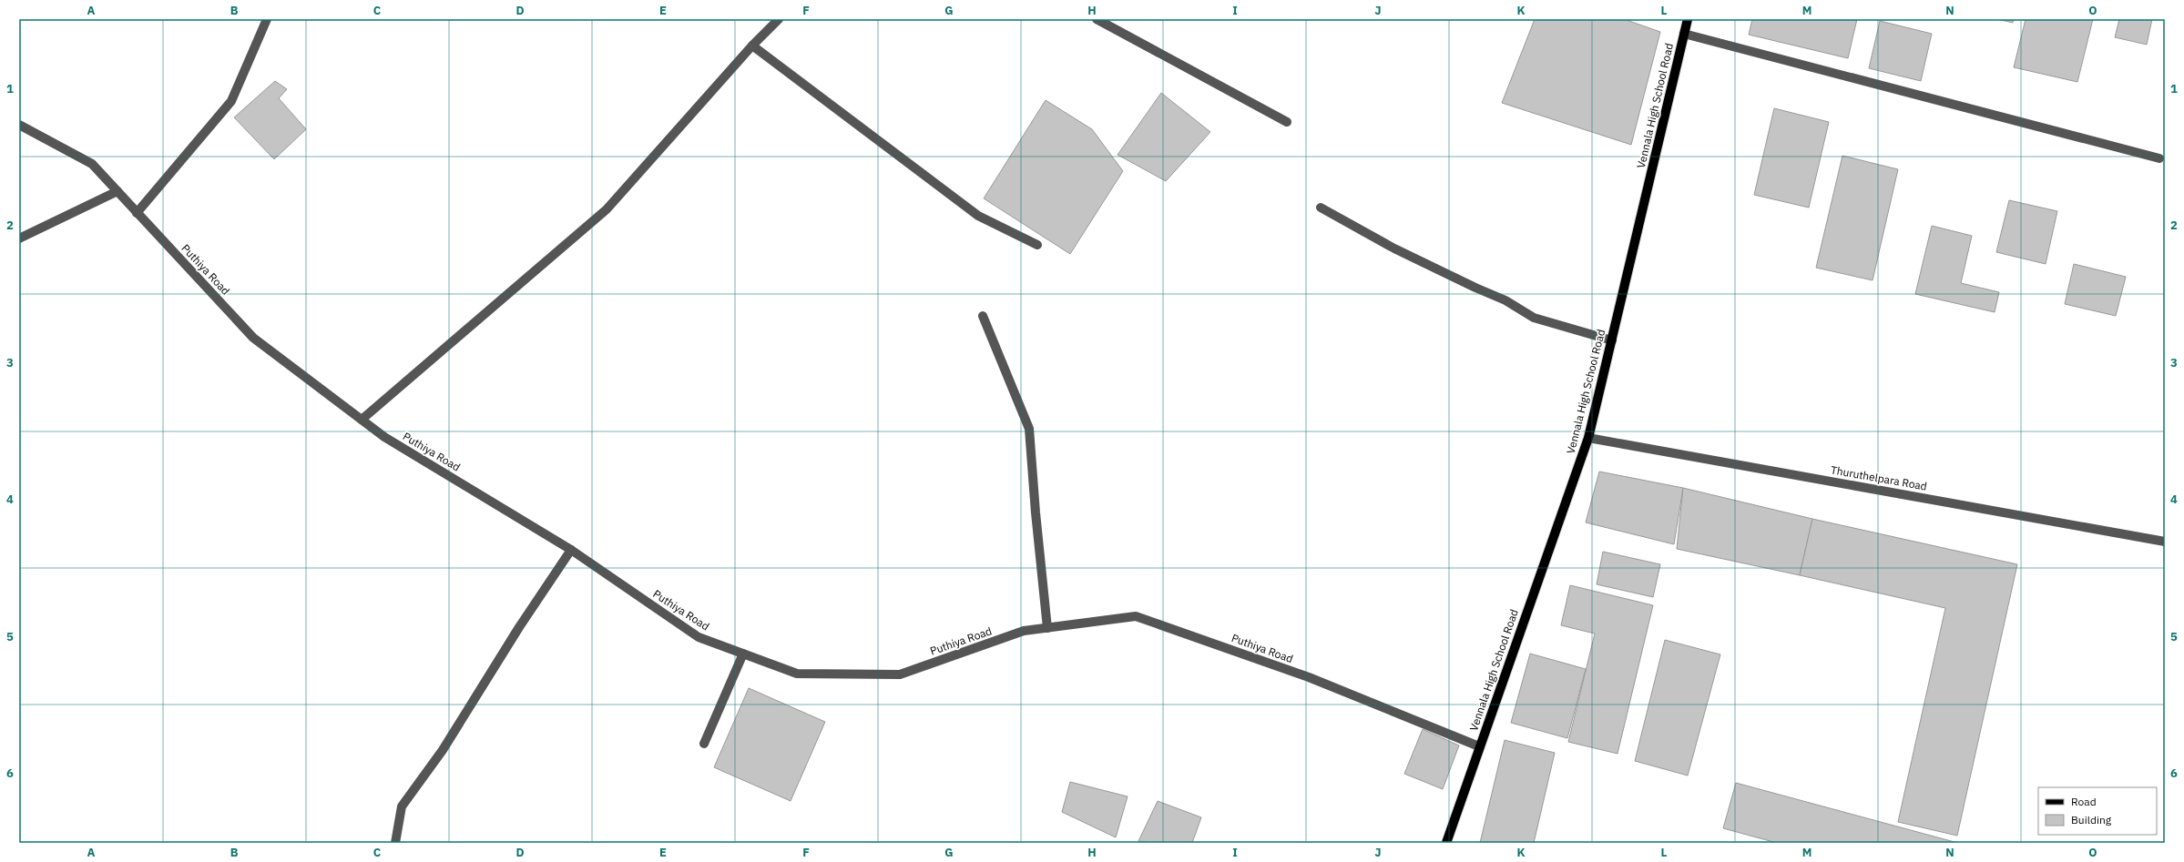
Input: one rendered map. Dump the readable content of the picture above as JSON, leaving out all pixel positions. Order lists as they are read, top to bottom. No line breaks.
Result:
{"streets":{"main road":["Vennala High School Road"],"street":["Puthiya Road","Thuruthelpara Road"]},"crossings":[["Vennala High School Road","Puthiya Road"],["Vennala High School Road","Thuruthelpara Road"]],"legend":["Road","Building"],"grid":{"columns":["A","B","C","D","E","F","G","H","I","J","K","L","M","N","O"],"rows":["1","2","3","4","5","6"]}}
